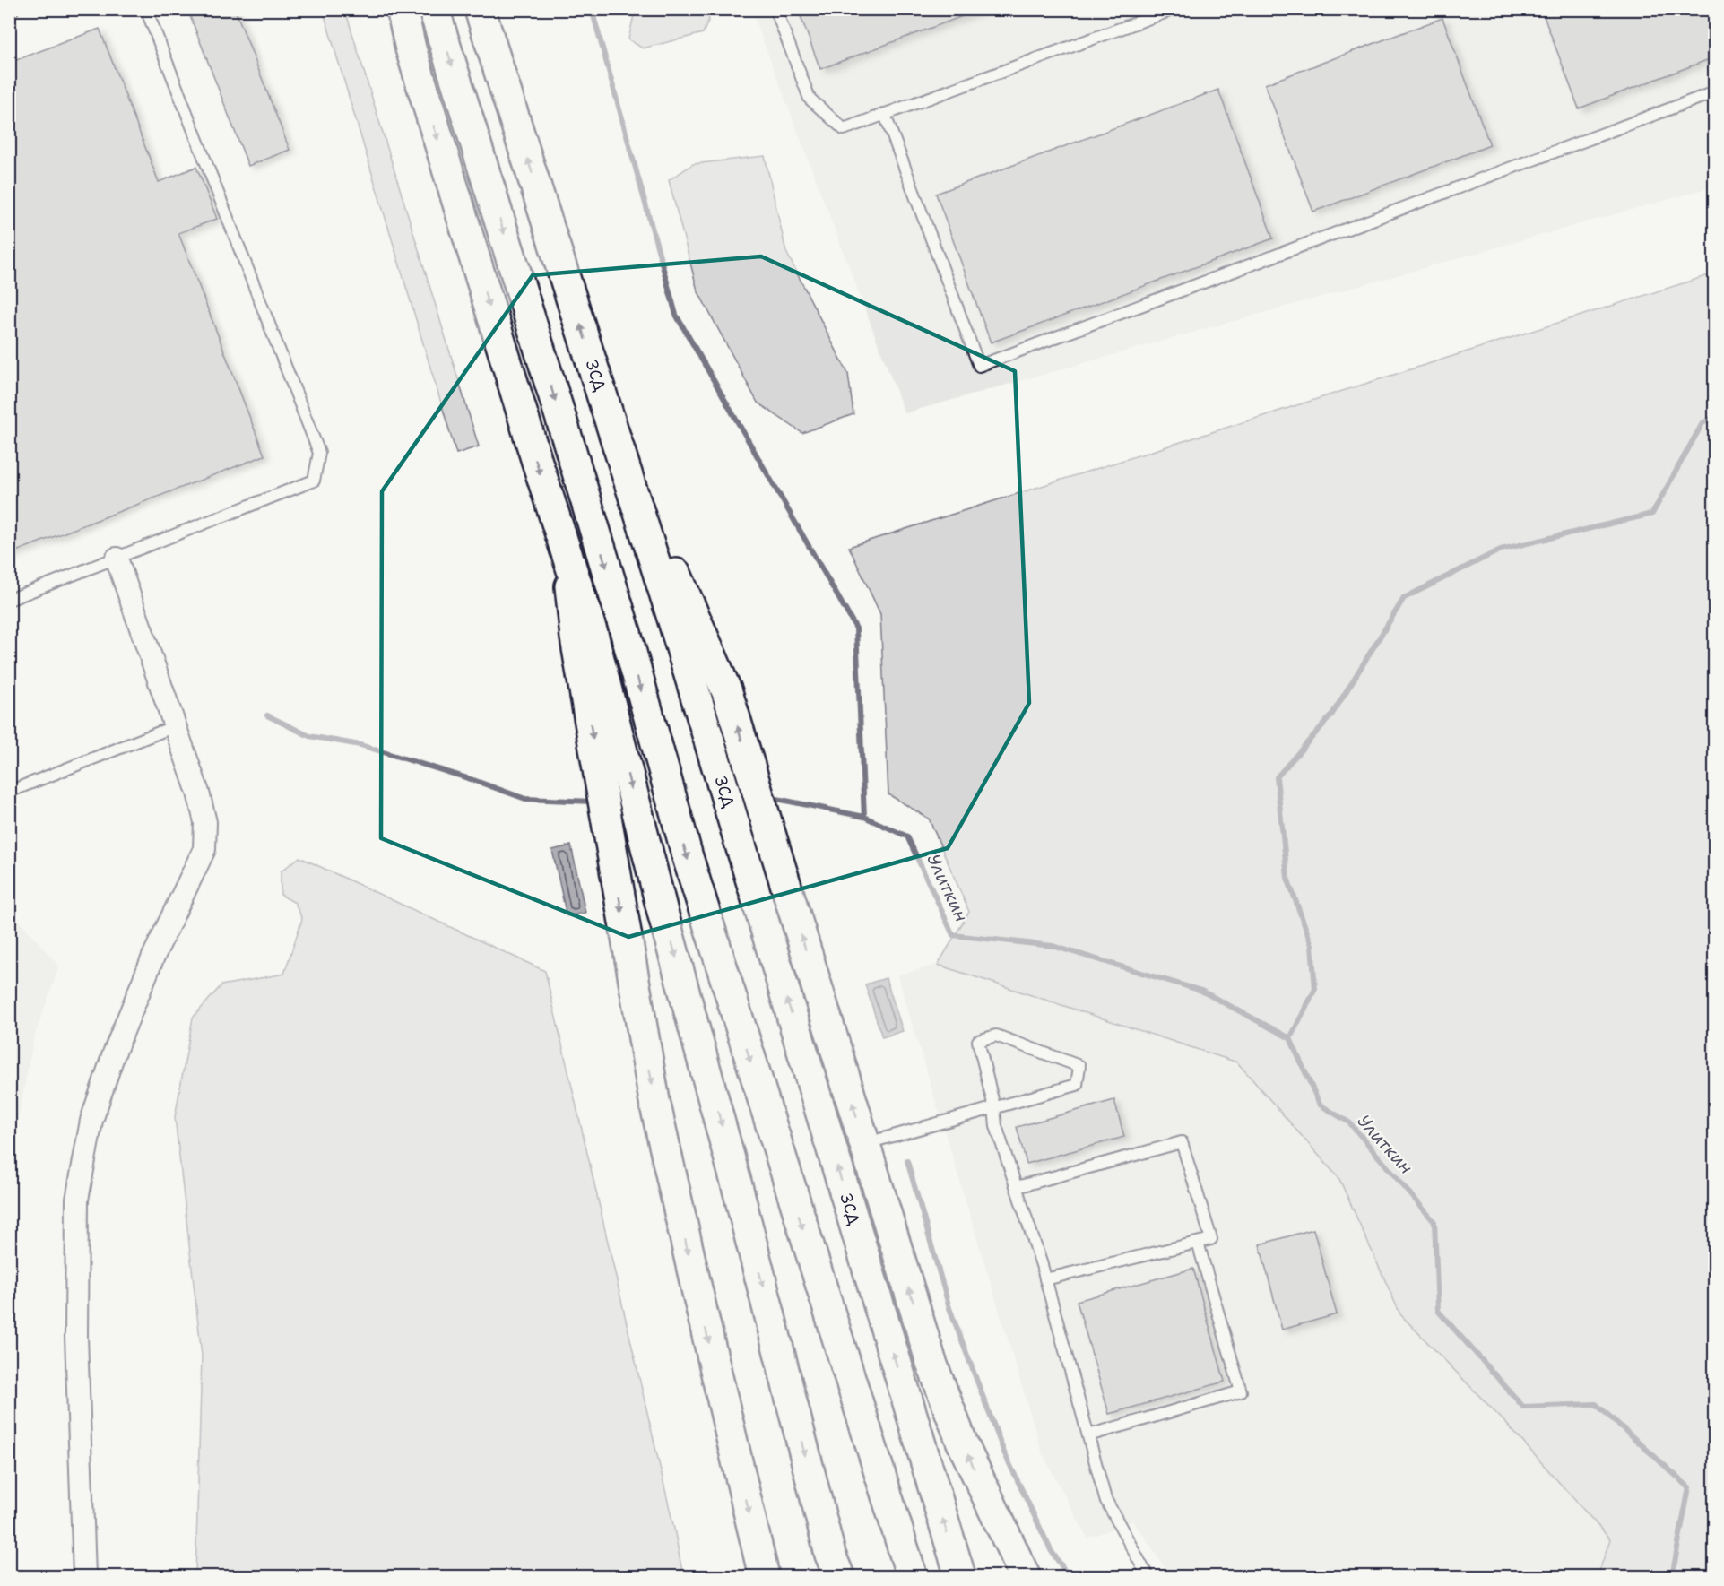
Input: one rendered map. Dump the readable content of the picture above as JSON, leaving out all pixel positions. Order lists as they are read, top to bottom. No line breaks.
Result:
{"streets":{"main road":["ЗСД"]},"water":["Улиткин"]}
